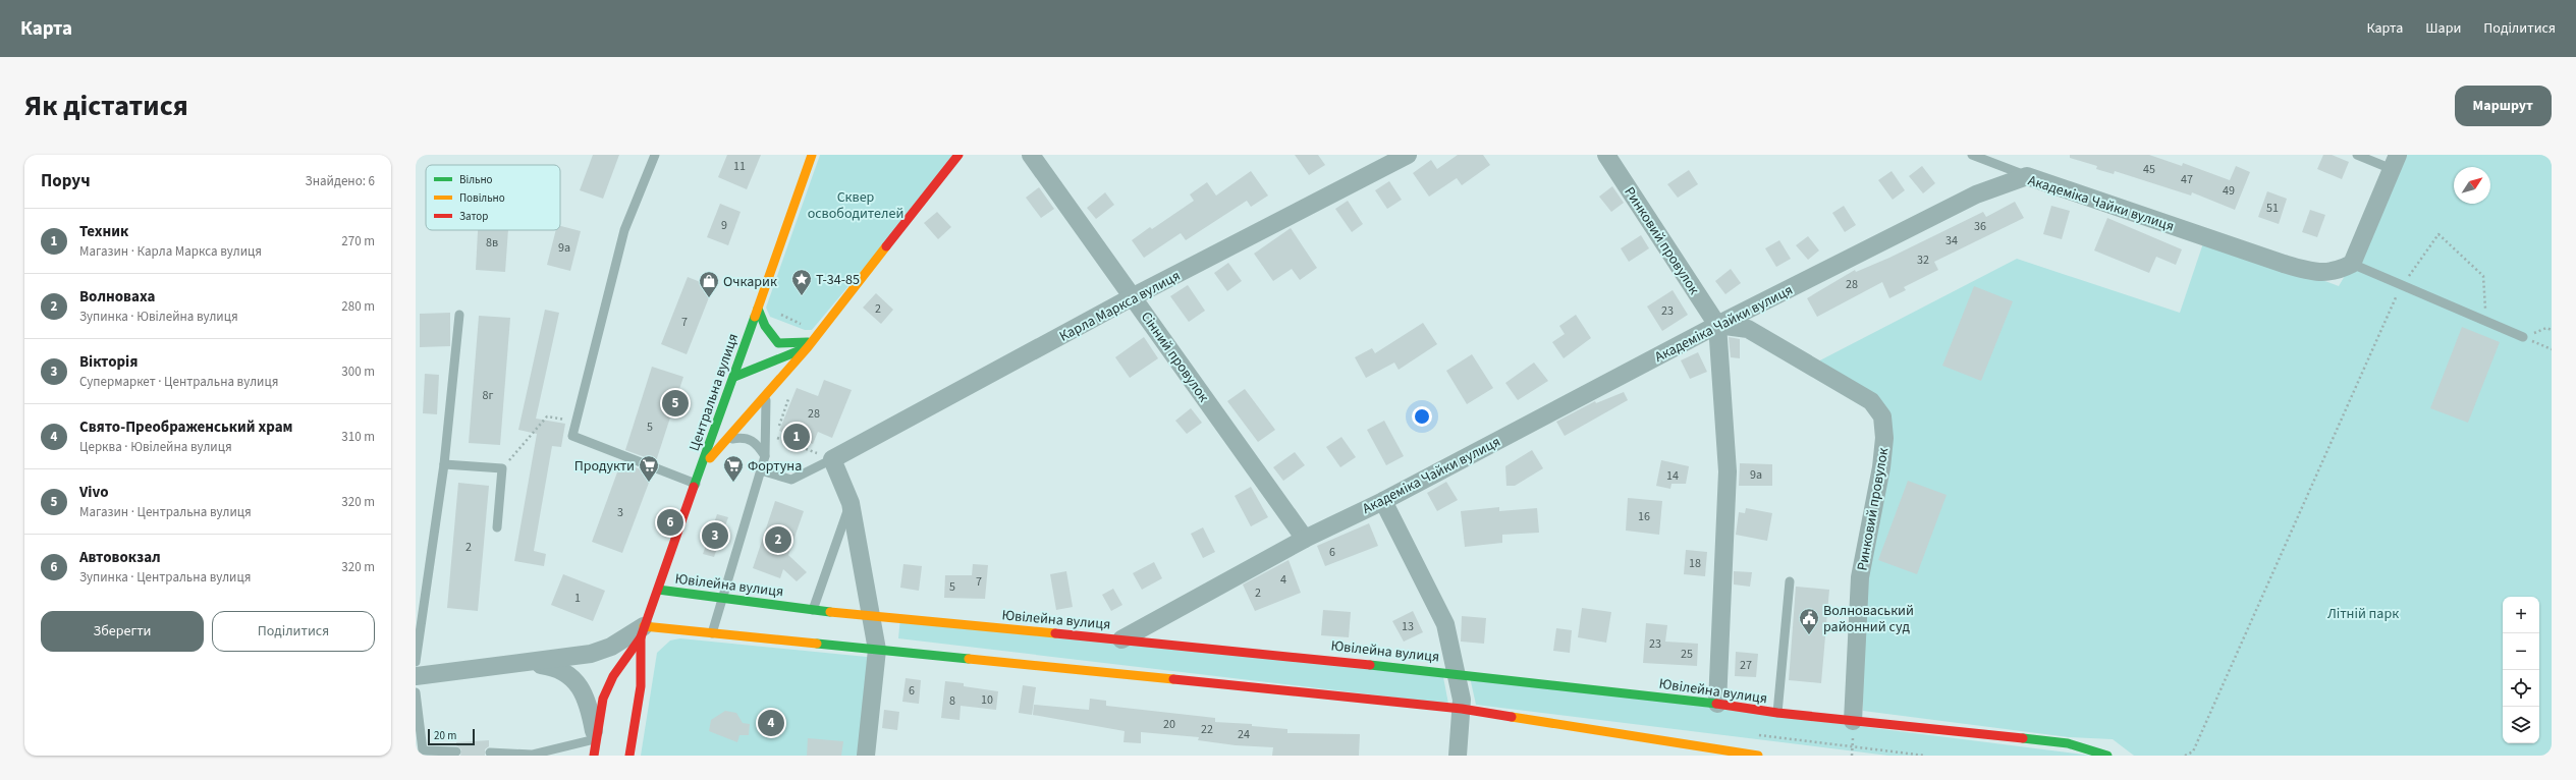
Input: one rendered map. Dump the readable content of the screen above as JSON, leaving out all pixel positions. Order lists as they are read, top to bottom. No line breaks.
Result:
{"streets":{"street":["Академіка Чайки вулиця","Ринковий провулок","Карла Маркса вулиця","Сінний провулок","Центральна вулиця","Ювілейна вулиця"]},"crossings":[["Академіка Чайки вулиця","Ринковий провулок"],["Академіка Чайки вулиця","Сінний провулок"],["Академіка Чайки вулиця","Ювілейна вулиця"],["Ринковий провулок","Ювілейна вулиця"],["Карла Маркса вулиця","Сінний провулок"],["Центральна вулиця","Ювілейна вулиця"]],"parks":["Сквер освободителей","Літній парк"],"places":{"place":["Т-34-85"],"shop":["Очкарик"],"supermarket":["Продукти","Фортуна"],"public building":["Волноваський районний суд"]},"house_numbers":["11","45","47","49","51","9","36","34","8в","9а","32","28","2","23","7","8г","28","5","9а","14","3","16","2","6","18","4","7","5","2","1","13","23","25","27","6","10","8","20","22","24"],"legend":["Вільно","Повільно","Затор"],"scale_bar":"20 m","north":"top right","page":{"header":"Карта","nav":["Карта","Шари","Поділитися"],"title":"Як дістатися","buttons":["Маршрут",["Зберегти","Поділитися"]],"heading":["Поруч","Знайдено: 6"],"list":[{"mark":"1","name":"Техник","note":"Магазин · Карла Маркса вулиця","value":"270 m"},{"mark":"2","name":"Волноваха","note":"Зупинка · Ювілейна вулиця","value":"280 m"},{"mark":"3","name":"Вікторія","note":"Супермаркет · Центральна вулиця","value":"300 m"},{"mark":"4","name":"Свято-Преображенський храм","note":"Церква · Ювілейна вулиця","value":"310 m"},{"mark":"5","name":"Vivo","note":"Магазин · Центральна вулиця","value":"320 m"},{"mark":"6","name":"Автовокзал","note":"Зупинка · Центральна вулиця","value":"320 m"}],"pins":["5","1","6","3","2","4"],"map_buttons":["+","−"],"scale":"20 m"}}
